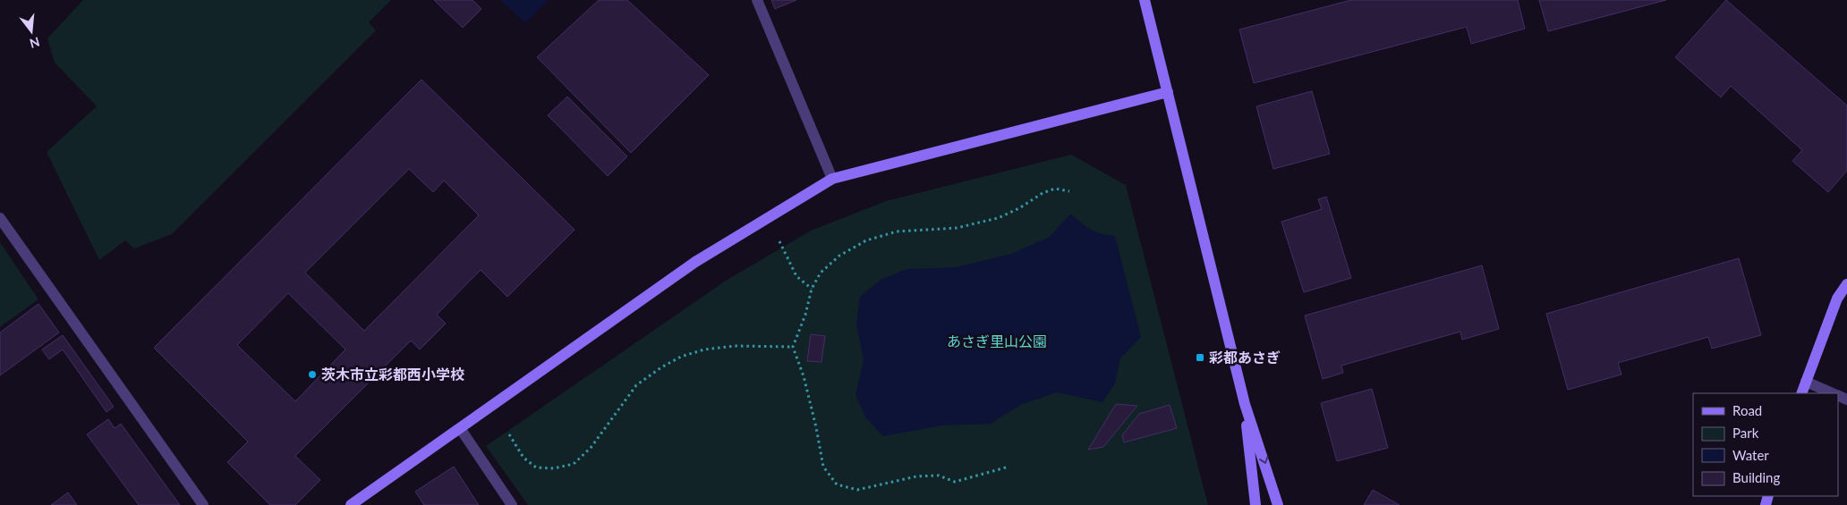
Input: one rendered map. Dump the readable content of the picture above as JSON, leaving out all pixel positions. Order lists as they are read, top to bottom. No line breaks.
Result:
{"parks":["あさぎ里山公園"],"places":{"transit":["彩都あさぎ"],"other":["茨木市立彩都西小学校"]},"legend":["Road","Park","Water","Building"],"north":"bottom"}
